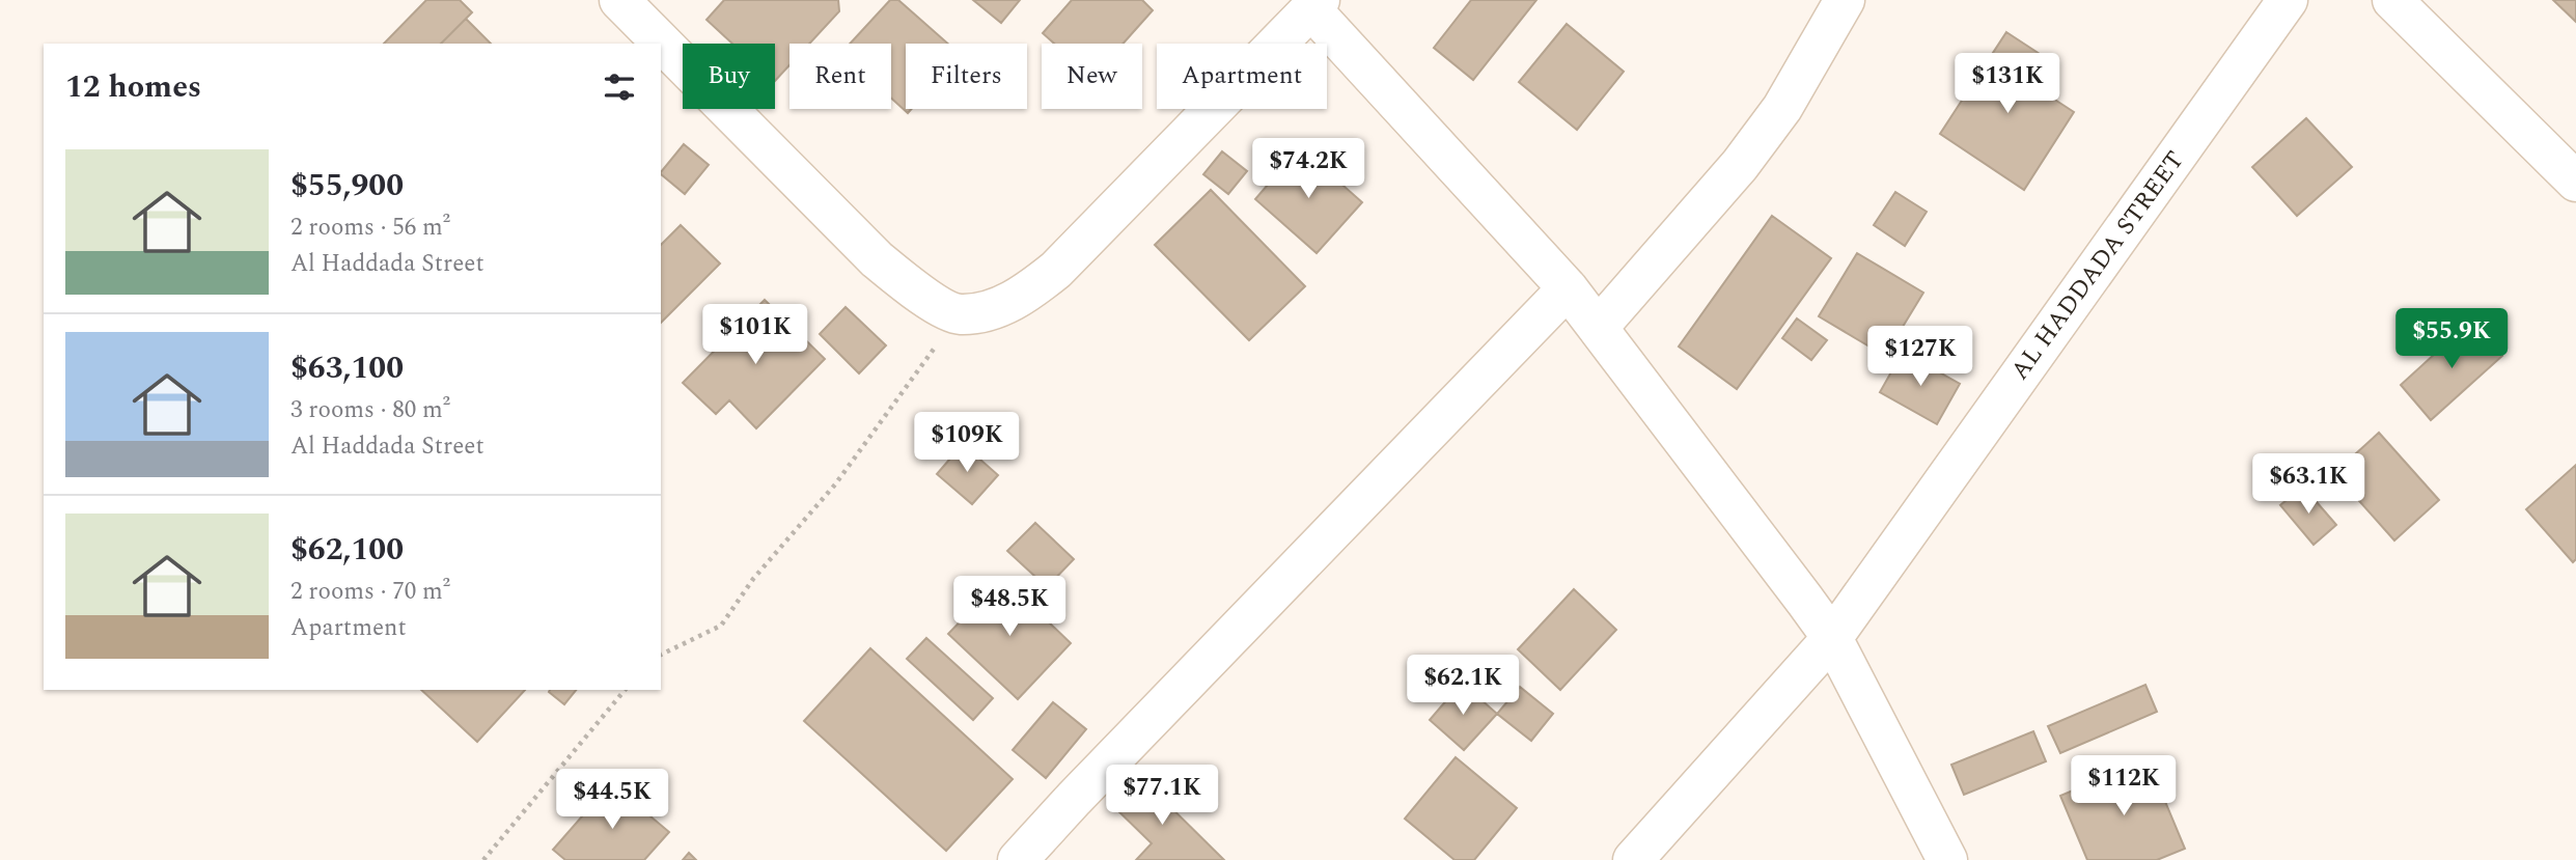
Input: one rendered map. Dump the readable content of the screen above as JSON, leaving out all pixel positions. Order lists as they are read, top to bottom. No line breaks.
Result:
{"streets":{"street":["AL HADDADA STREET"]},"page":{"chip":["Buy","Rent","Filters","New","Apartment"],"heading":"12 homes","price":["$131K","$74.2K","$101K","$55.9K","$127K","$109K","$63.1K","$48.5K","$62.1K","$112K","$77.1K","$44.5K"],"list":[{"name":"$55,900","note":"2 rooms · 56 m² · Al Haddada Street"},{"name":"$63,100","note":"3 rooms · 80 m² · Al Haddada Street"},{"name":"$62,100","note":"2 rooms · 70 m² · Apartment"}]}}
